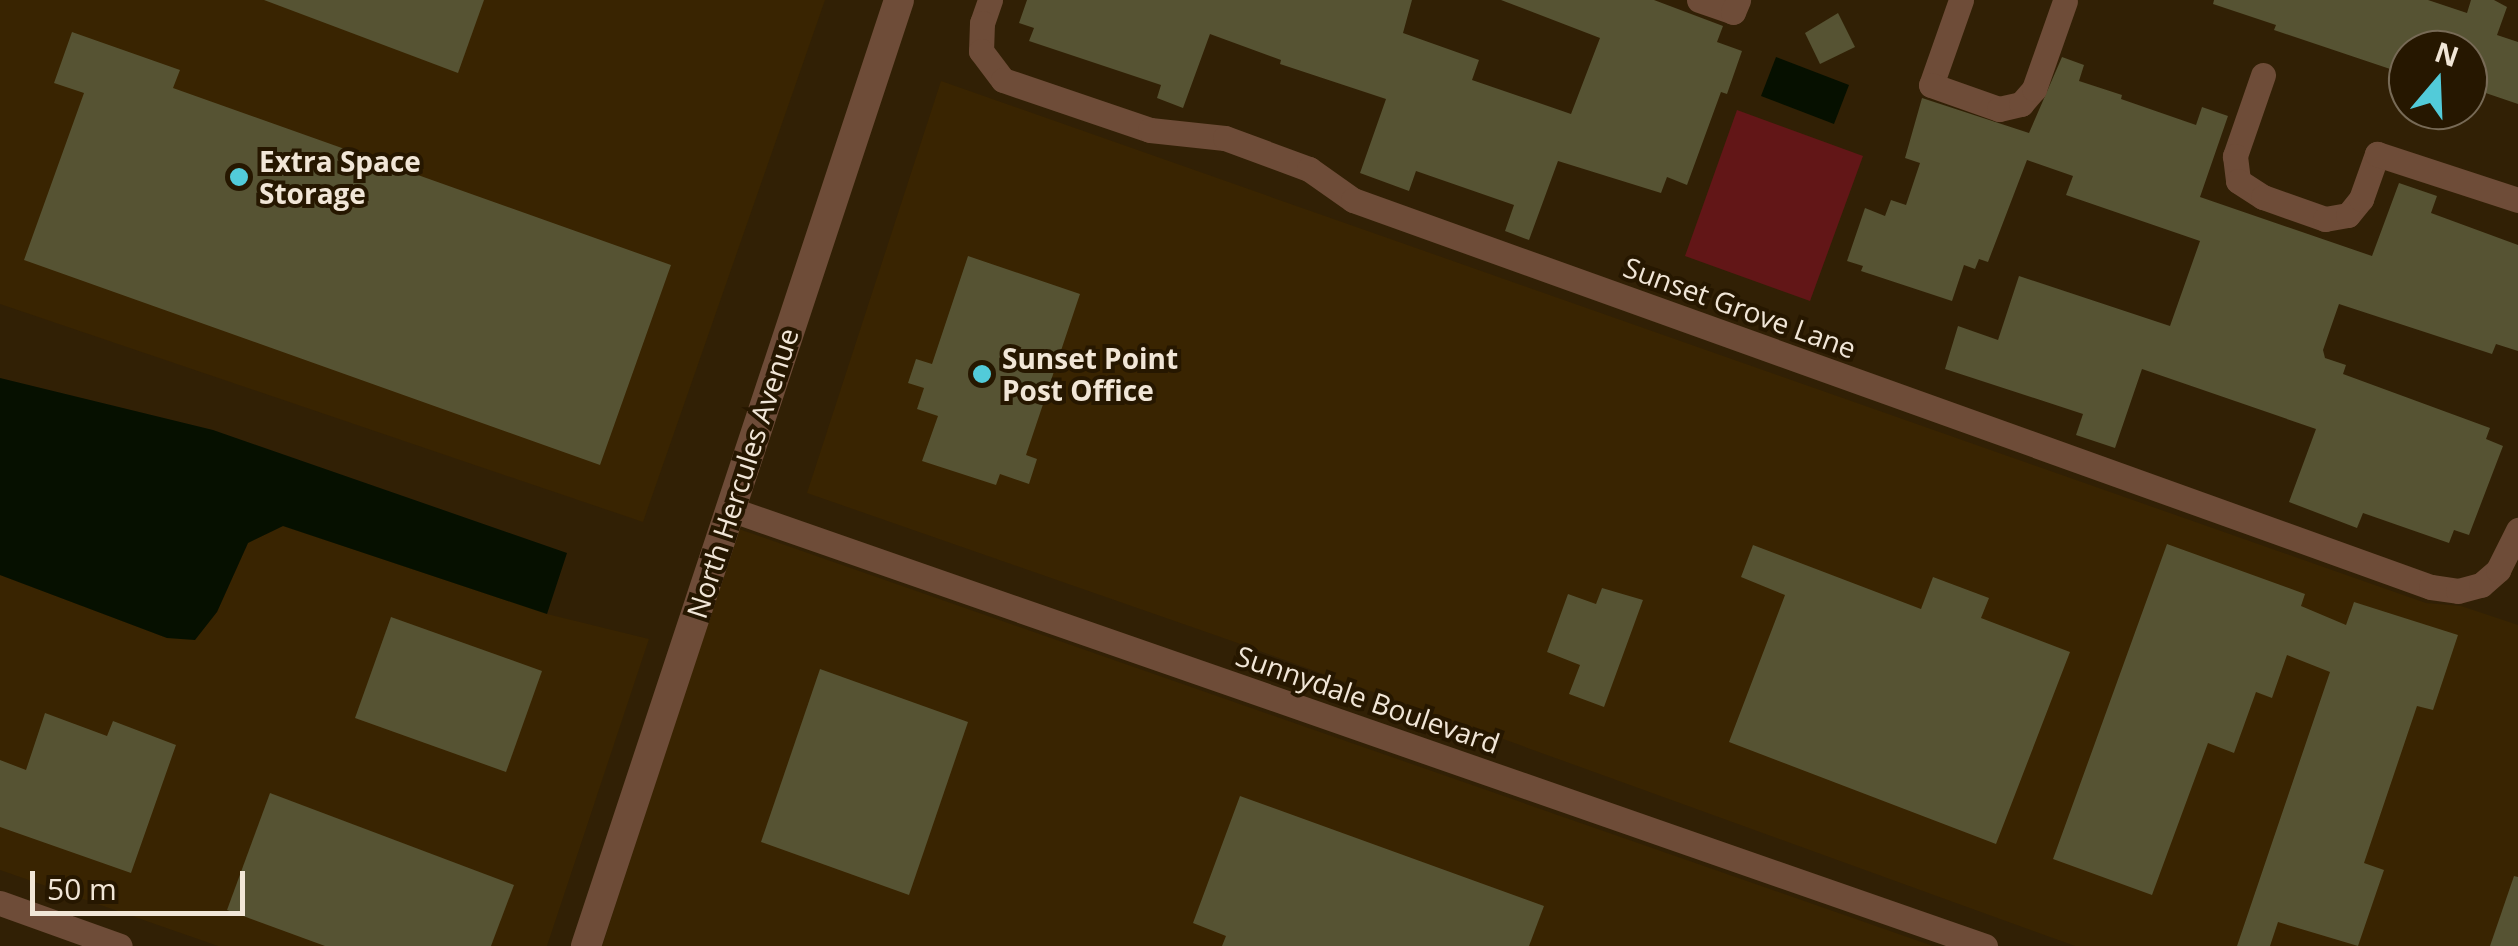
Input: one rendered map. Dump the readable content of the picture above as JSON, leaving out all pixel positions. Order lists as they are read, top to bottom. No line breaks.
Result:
{"streets":{"street":["Sunset Grove Lane","North Hercules Avenue","Sunnydale Boulevard"]},"crossings":[["North Hercules Avenue","Sunnydale Boulevard"]],"places":["Extra Space Storage","Sunset Point Post Office"],"scale_bar":"50 m","north":"top"}
